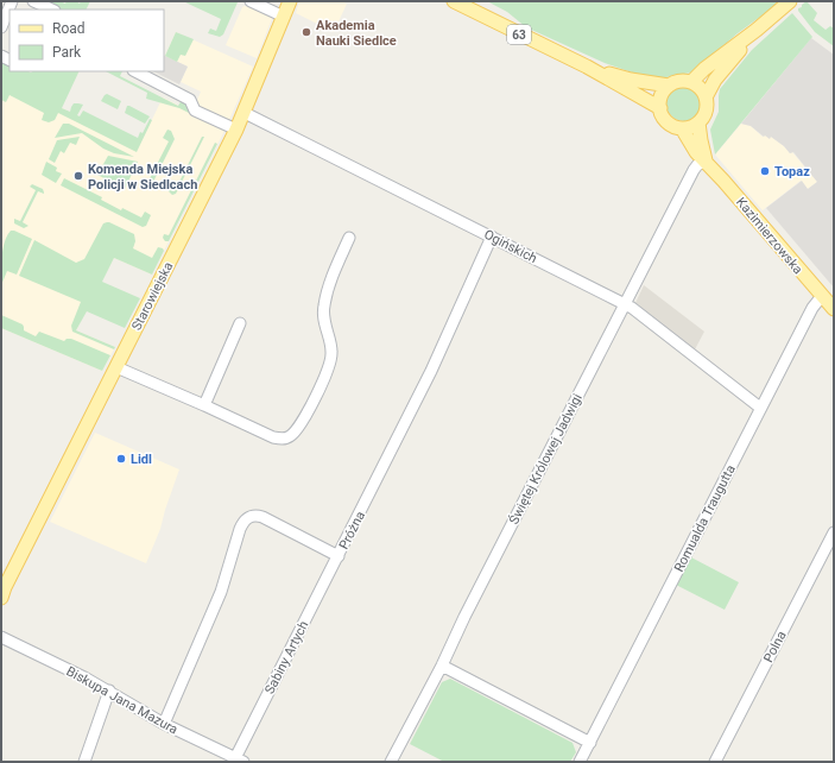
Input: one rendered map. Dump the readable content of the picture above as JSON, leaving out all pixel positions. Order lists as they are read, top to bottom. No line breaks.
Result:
{"streets":{"main road":["63","Kazimierzowska","Starowiejska"],"street":["Ogińskich","Świętej Królowej Jadwigi","Romualda Traugutta","Próżna","Polna","Sabiny Artych","Biskupa Jana Mazura"]},"crossings":[["63","Kazimierzowska"],["Kazimierzowska","Świętej Królowej Jadwigi"],["Kazimierzowska","Romualda Traugutta"],["Ogińskich","Starowiejska"],["Ogińskich","Świętej Królowej Jadwigi"],["Ogińskich","Romualda Traugutta"],["Ogińskich","Próżna"],["Próżna","Sabiny Artych"],["Próżna","Biskupa Jana Mazura"],["Sabiny Artych","Biskupa Jana Mazura"]],"places":["Akademia Nauki Siedlce","Topaz","Komenda Miejska Policji w Siedlcach","Lidl"],"legend":["Road","Park"]}
